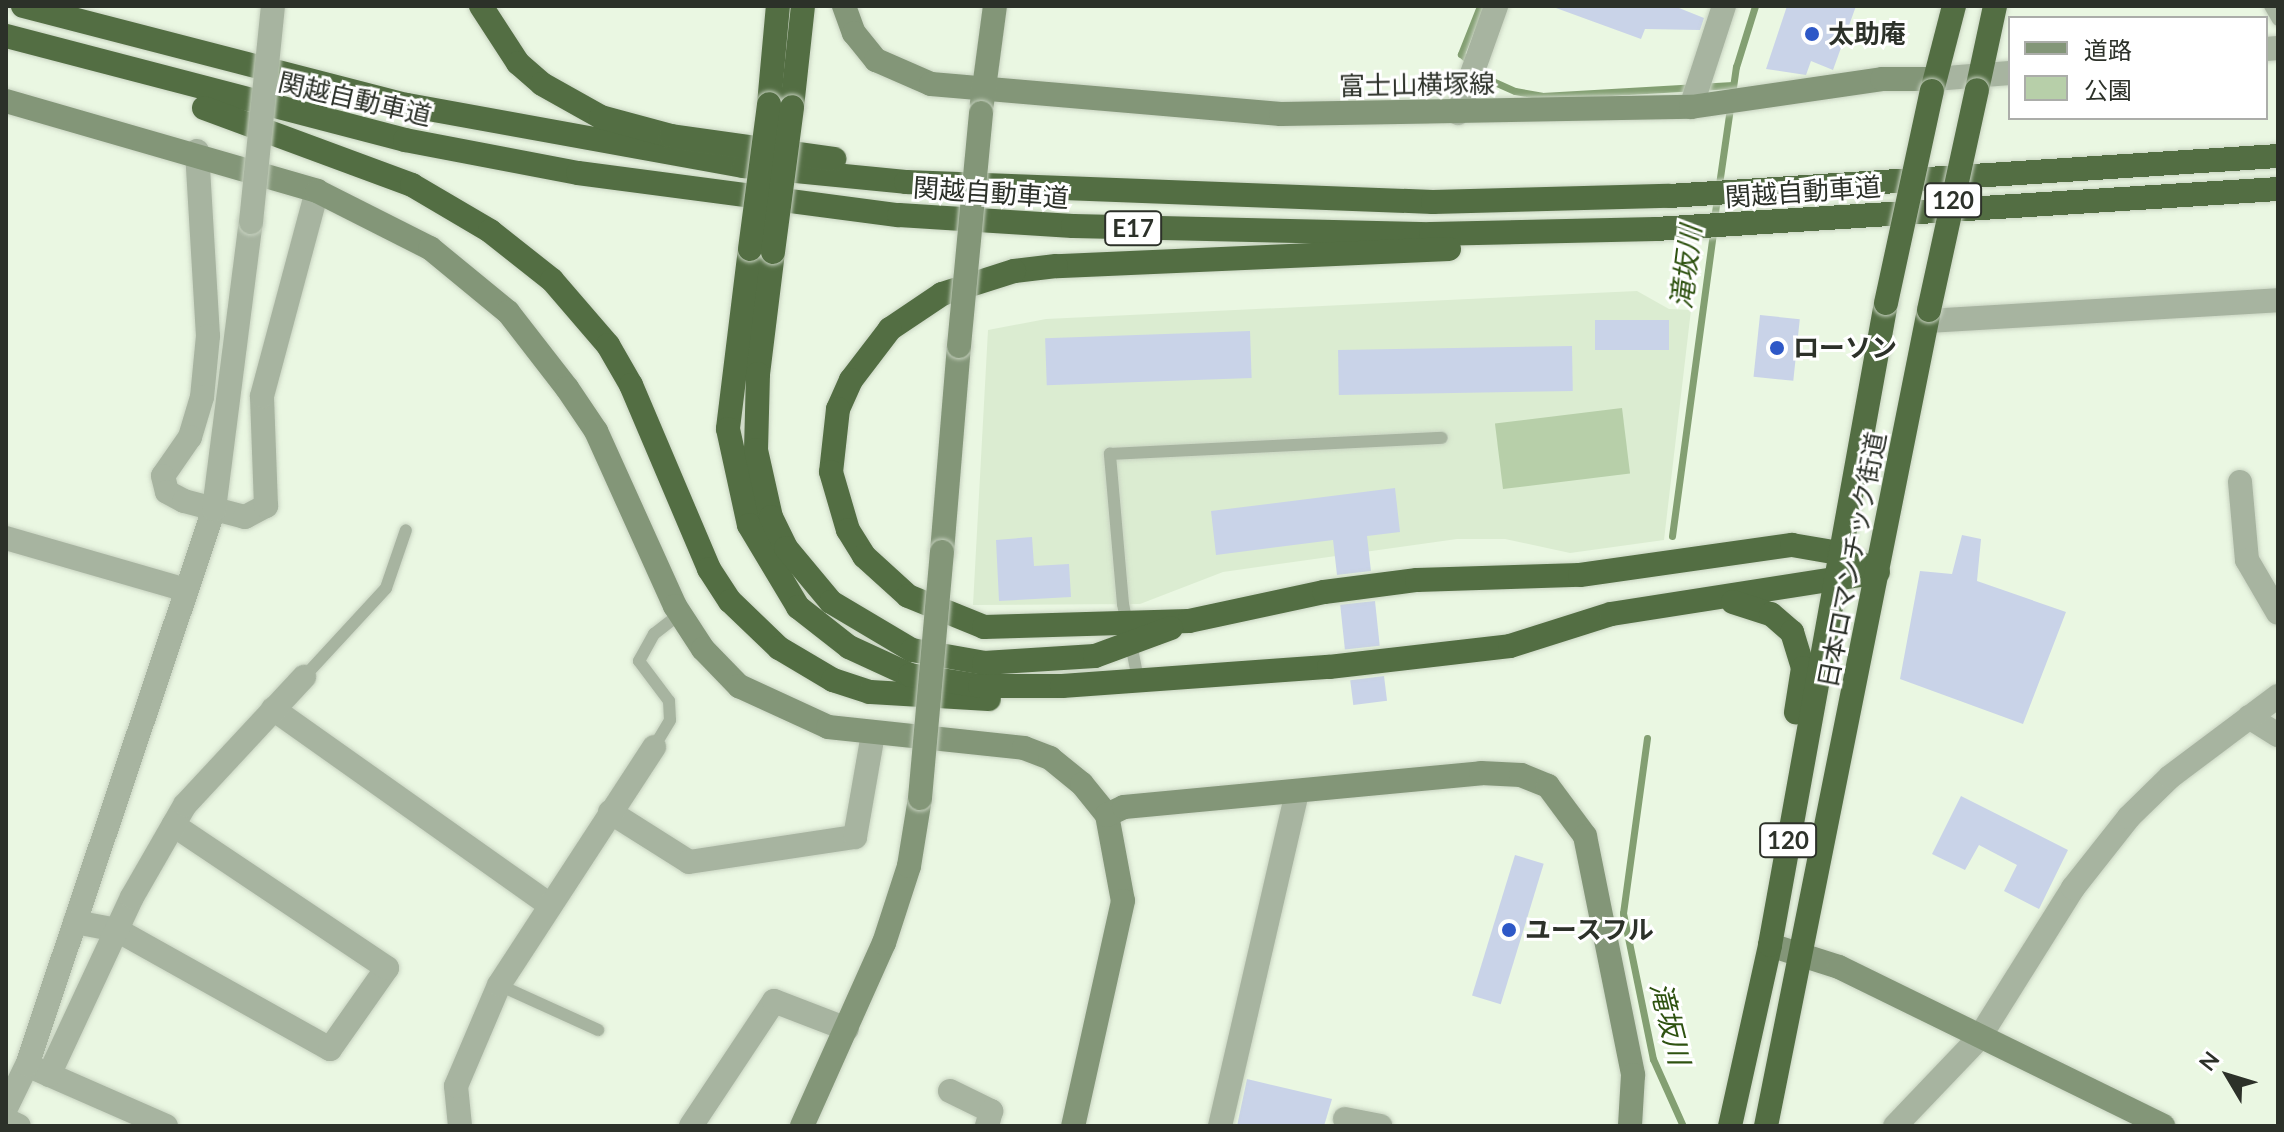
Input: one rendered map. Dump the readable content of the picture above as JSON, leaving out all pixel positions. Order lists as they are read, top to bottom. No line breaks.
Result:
{"streets":{"highway":["関越自動車道","120","E17","日本ロマンチック街道"],"street":["富士山横塚線"]},"crossings":[["富士山横塚線","日本ロマンチック街道"]],"water":["滝坂川"],"places":["太助庵","ローソン","ユースフル"],"legend":["道路","公園"],"north":"top left"}
